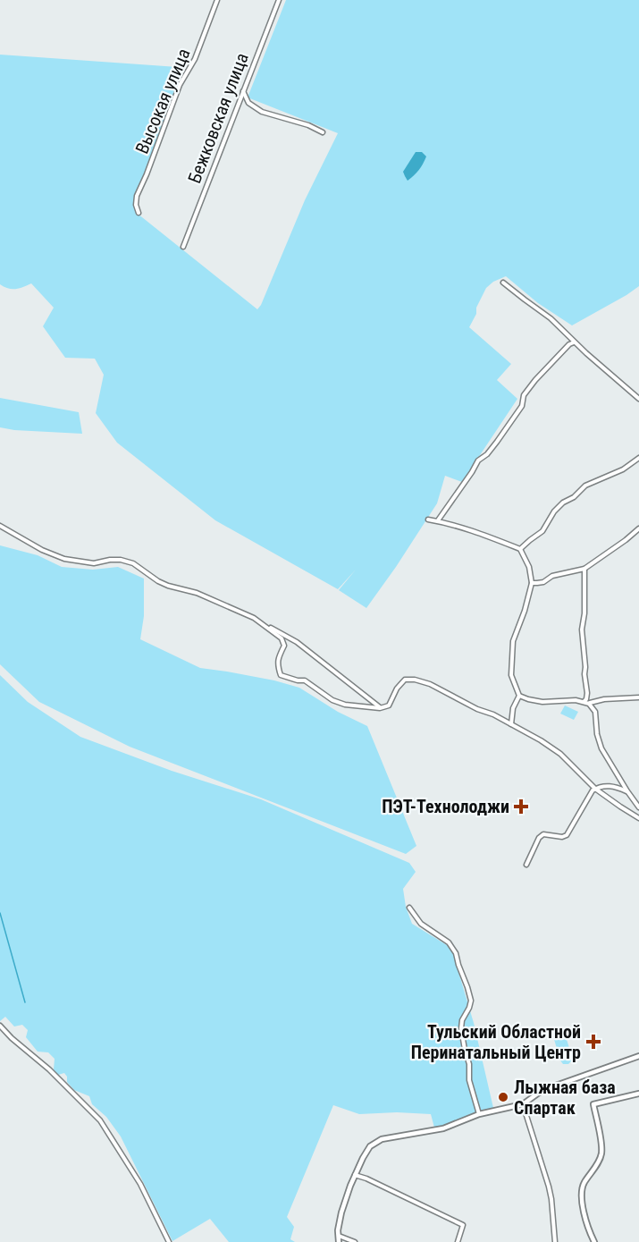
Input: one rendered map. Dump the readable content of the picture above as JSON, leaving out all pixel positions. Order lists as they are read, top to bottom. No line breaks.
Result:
{"streets":{"street":["Высокая улица","Бежковская улица"]},"places":{"health":["ПЭТ-Технолоджи","Тульский Областной Перинатальный Центр"],"other":["Лыжная база Спартак"]}}
